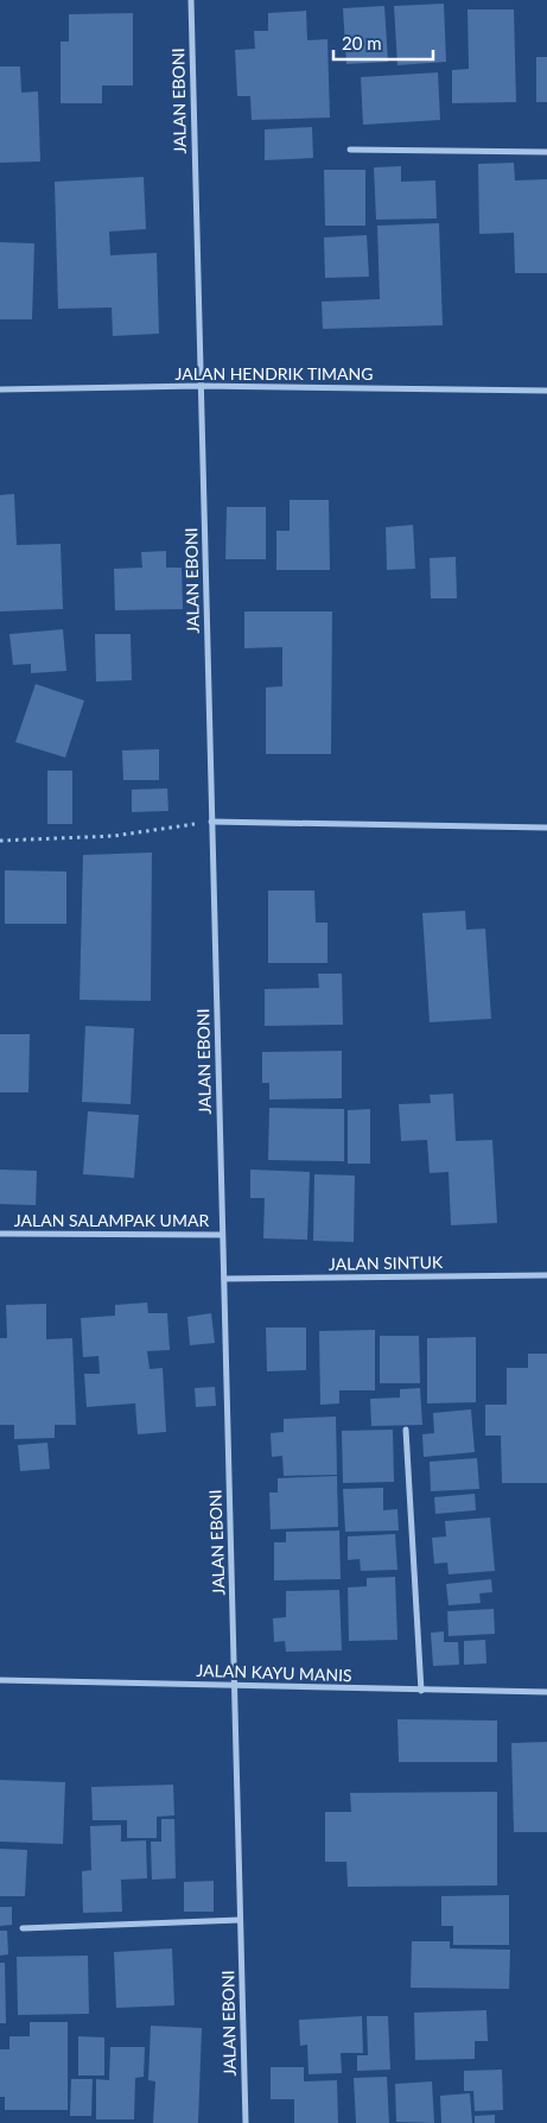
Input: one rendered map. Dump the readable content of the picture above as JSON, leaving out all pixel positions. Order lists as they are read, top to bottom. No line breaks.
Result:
{"streets":{"street":["JALAN EBONI","JALAN HENDRIK TIMANG","JALAN SALAMPAK UMAR","JALAN SINTUK","JALAN KAYU MANIS"]},"crossings":[["JALAN EBONI","JALAN HENDRIK TIMANG"],["JALAN EBONI","JALAN SALAMPAK UMAR"],["JALAN EBONI","JALAN SINTUK"],["JALAN EBONI","JALAN KAYU MANIS"]],"scale_bar":"20 m"}
